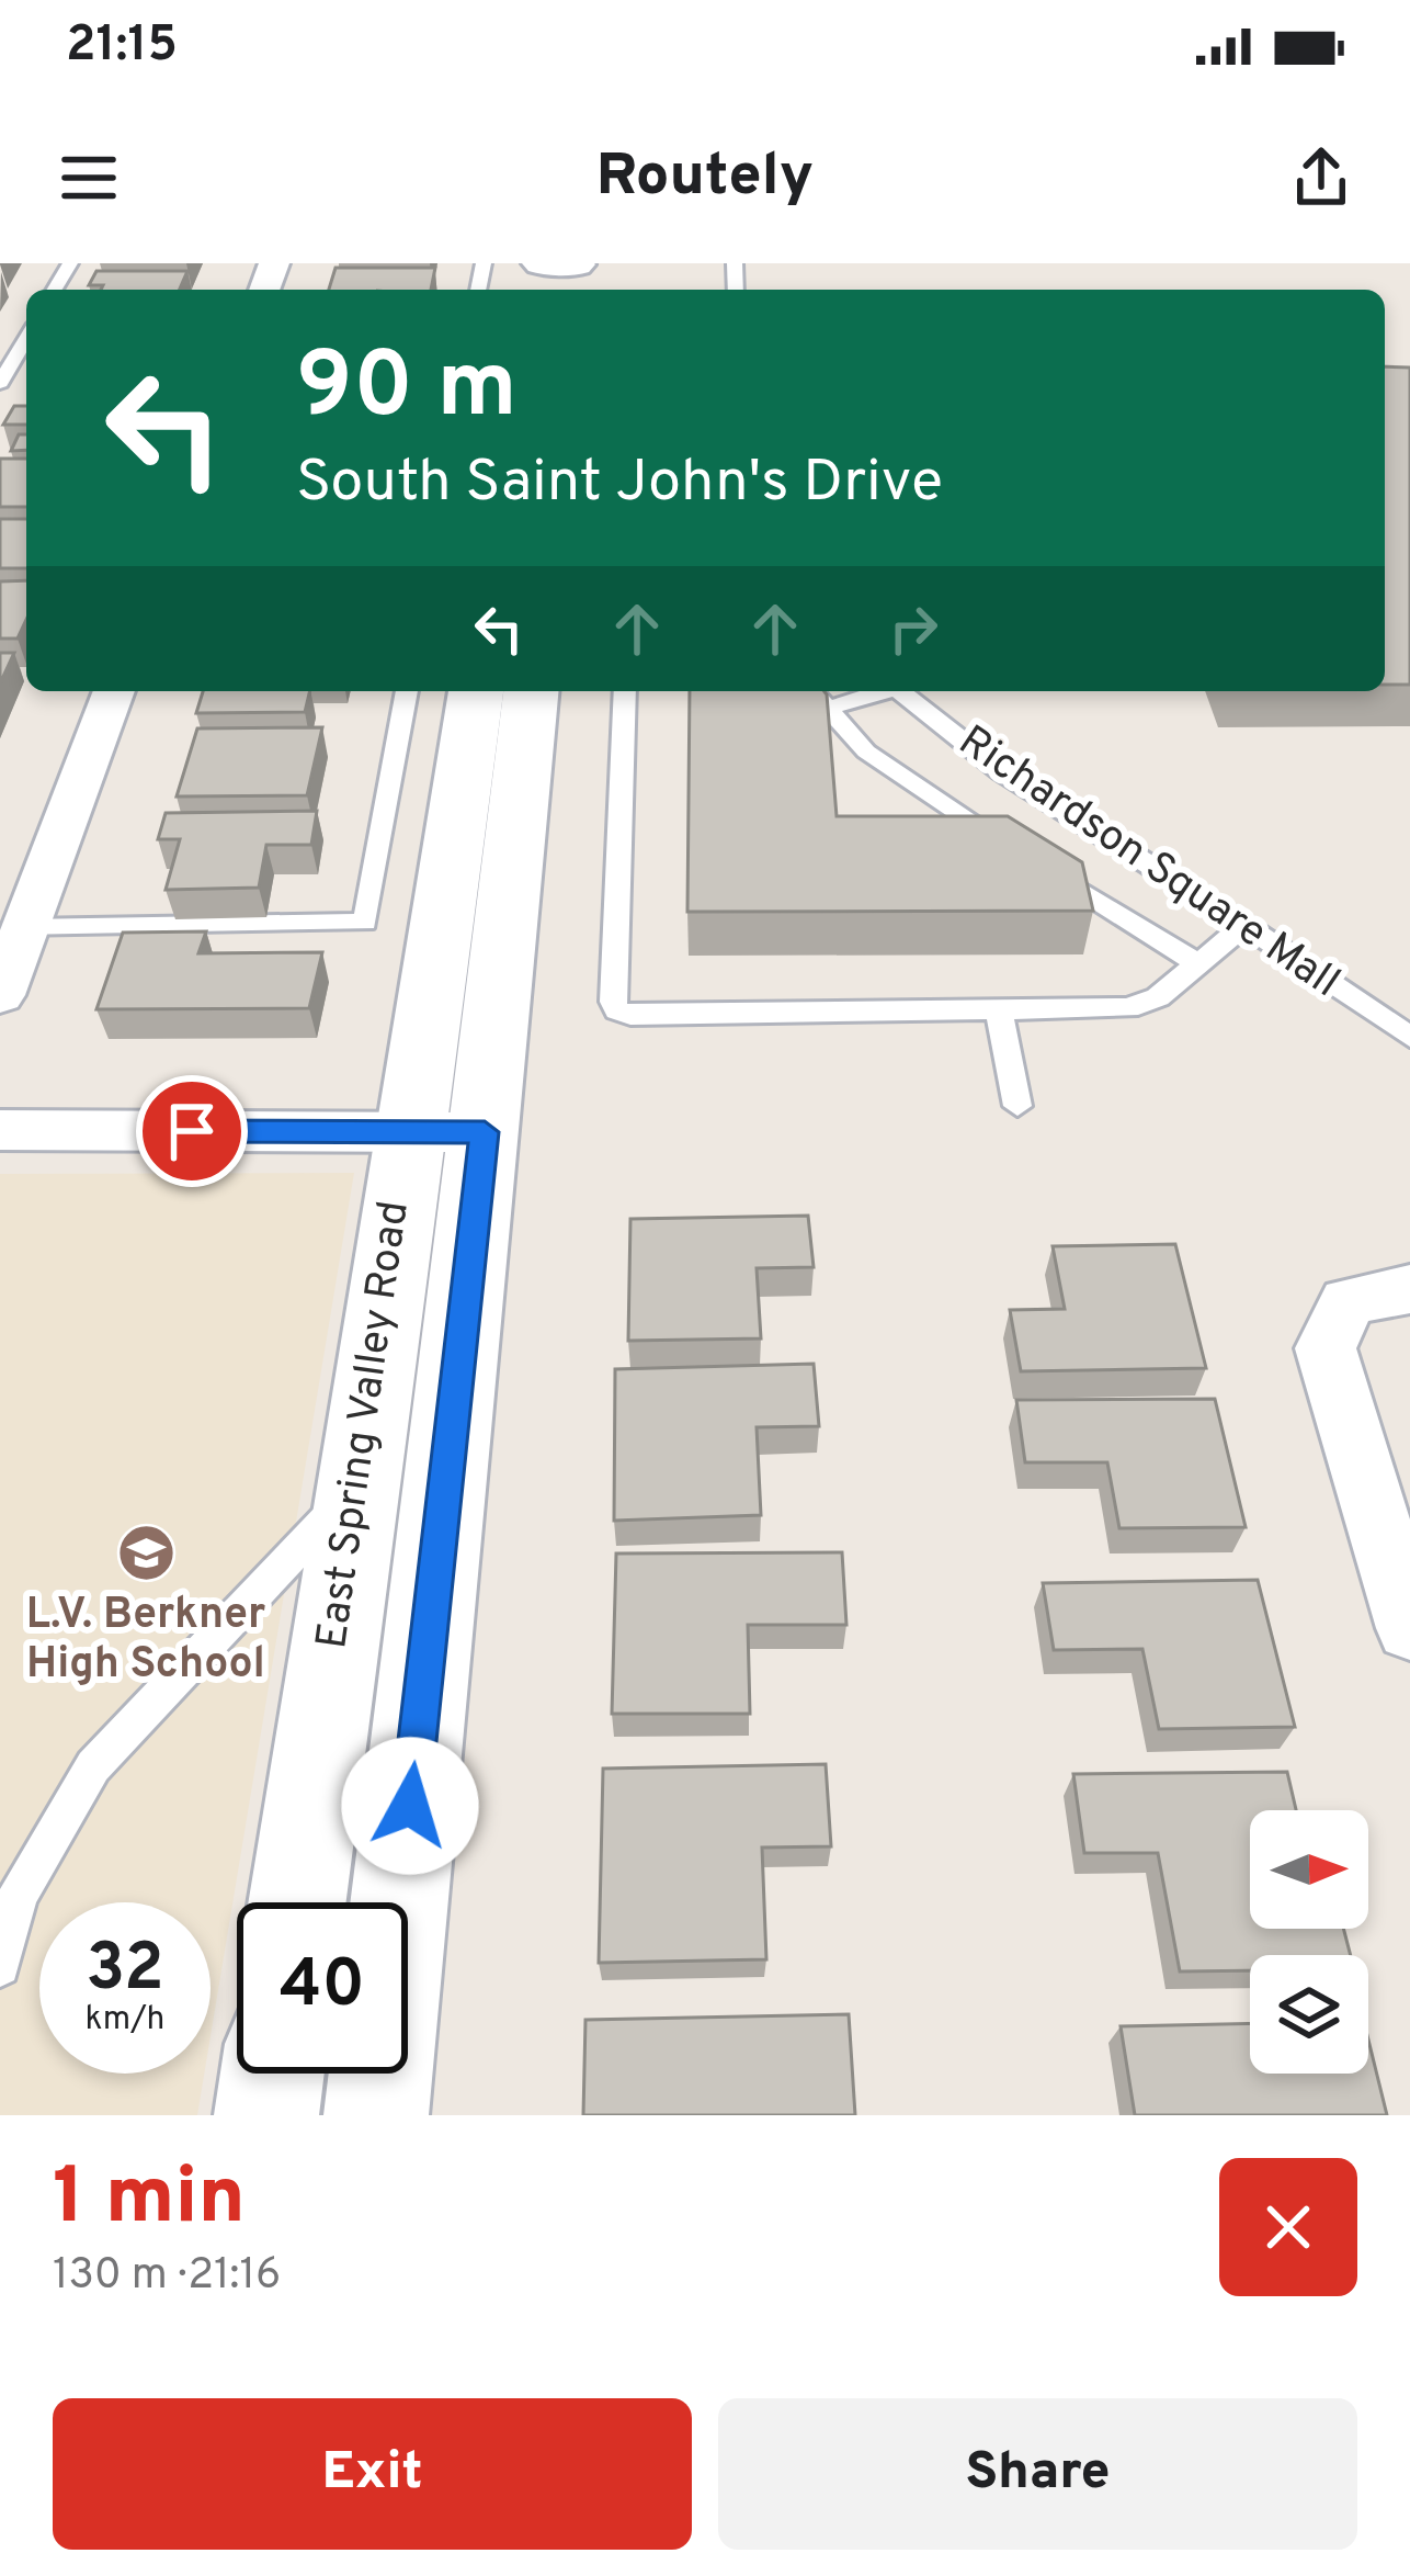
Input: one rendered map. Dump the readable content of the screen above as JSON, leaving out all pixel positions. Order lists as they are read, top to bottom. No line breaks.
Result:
{"streets":{"street":["East Spring Valley Road"],"lane":["Richardson Square Mall"]},"places":{"school or university":["L.V. Berkner High School"]},"north":"right","page":{"status":"21:15","header":"Routely","turn":["90 m","South Saint John's Drive"],"speed":"32 km/h","limit":"40","heading":["1 min","130 m · 21:16"],"buttons":["Exit","Share"]}}
